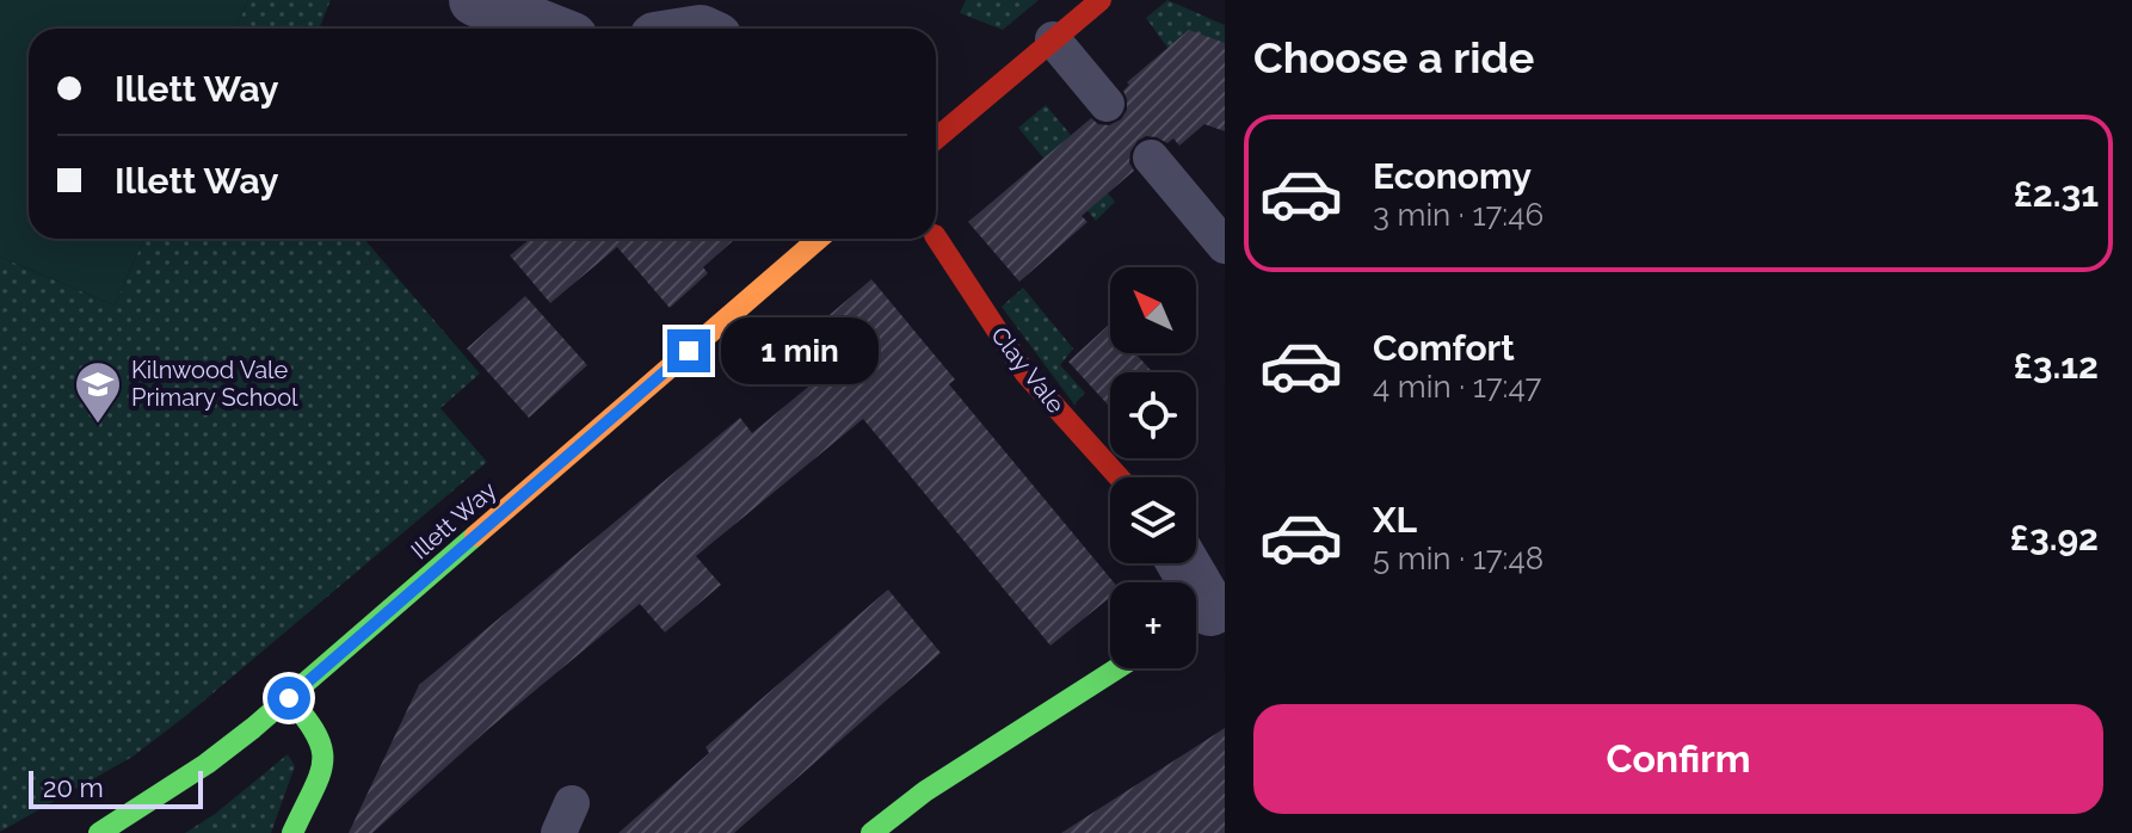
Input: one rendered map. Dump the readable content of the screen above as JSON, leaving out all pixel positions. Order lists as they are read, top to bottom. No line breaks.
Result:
{"streets":{"street":["Clay Vale","Illett Way"]},"places":{"school or university":["Kilnwood Vale Primary School"]},"scale_bar":"20 m","north":"top left","page":{"heading":"Choose a ride","banner":["Illett Way","Illett Way"],"list":[{"name":"Economy","note":"3 min · 17:46","value":"£2.31"},{"name":"Comfort","note":"4 min · 17:47","value":"£3.12"},{"name":"XL","note":"5 min · 17:48","value":"£3.92"}],"map_buttons":"+","bubble":"1 min","buttons":"Confirm","scale":"20 m"}}
